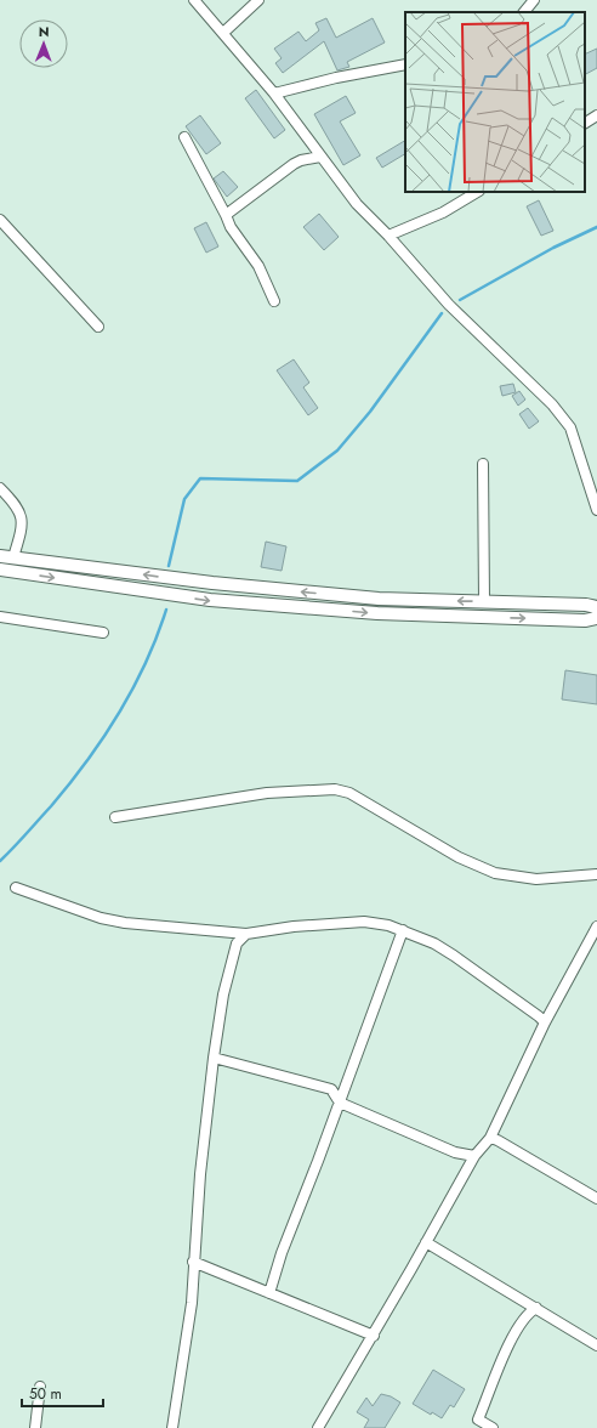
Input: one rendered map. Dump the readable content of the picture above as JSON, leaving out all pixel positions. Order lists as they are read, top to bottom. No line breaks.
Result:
{"scale_bar":"50 m","north":"top"}
